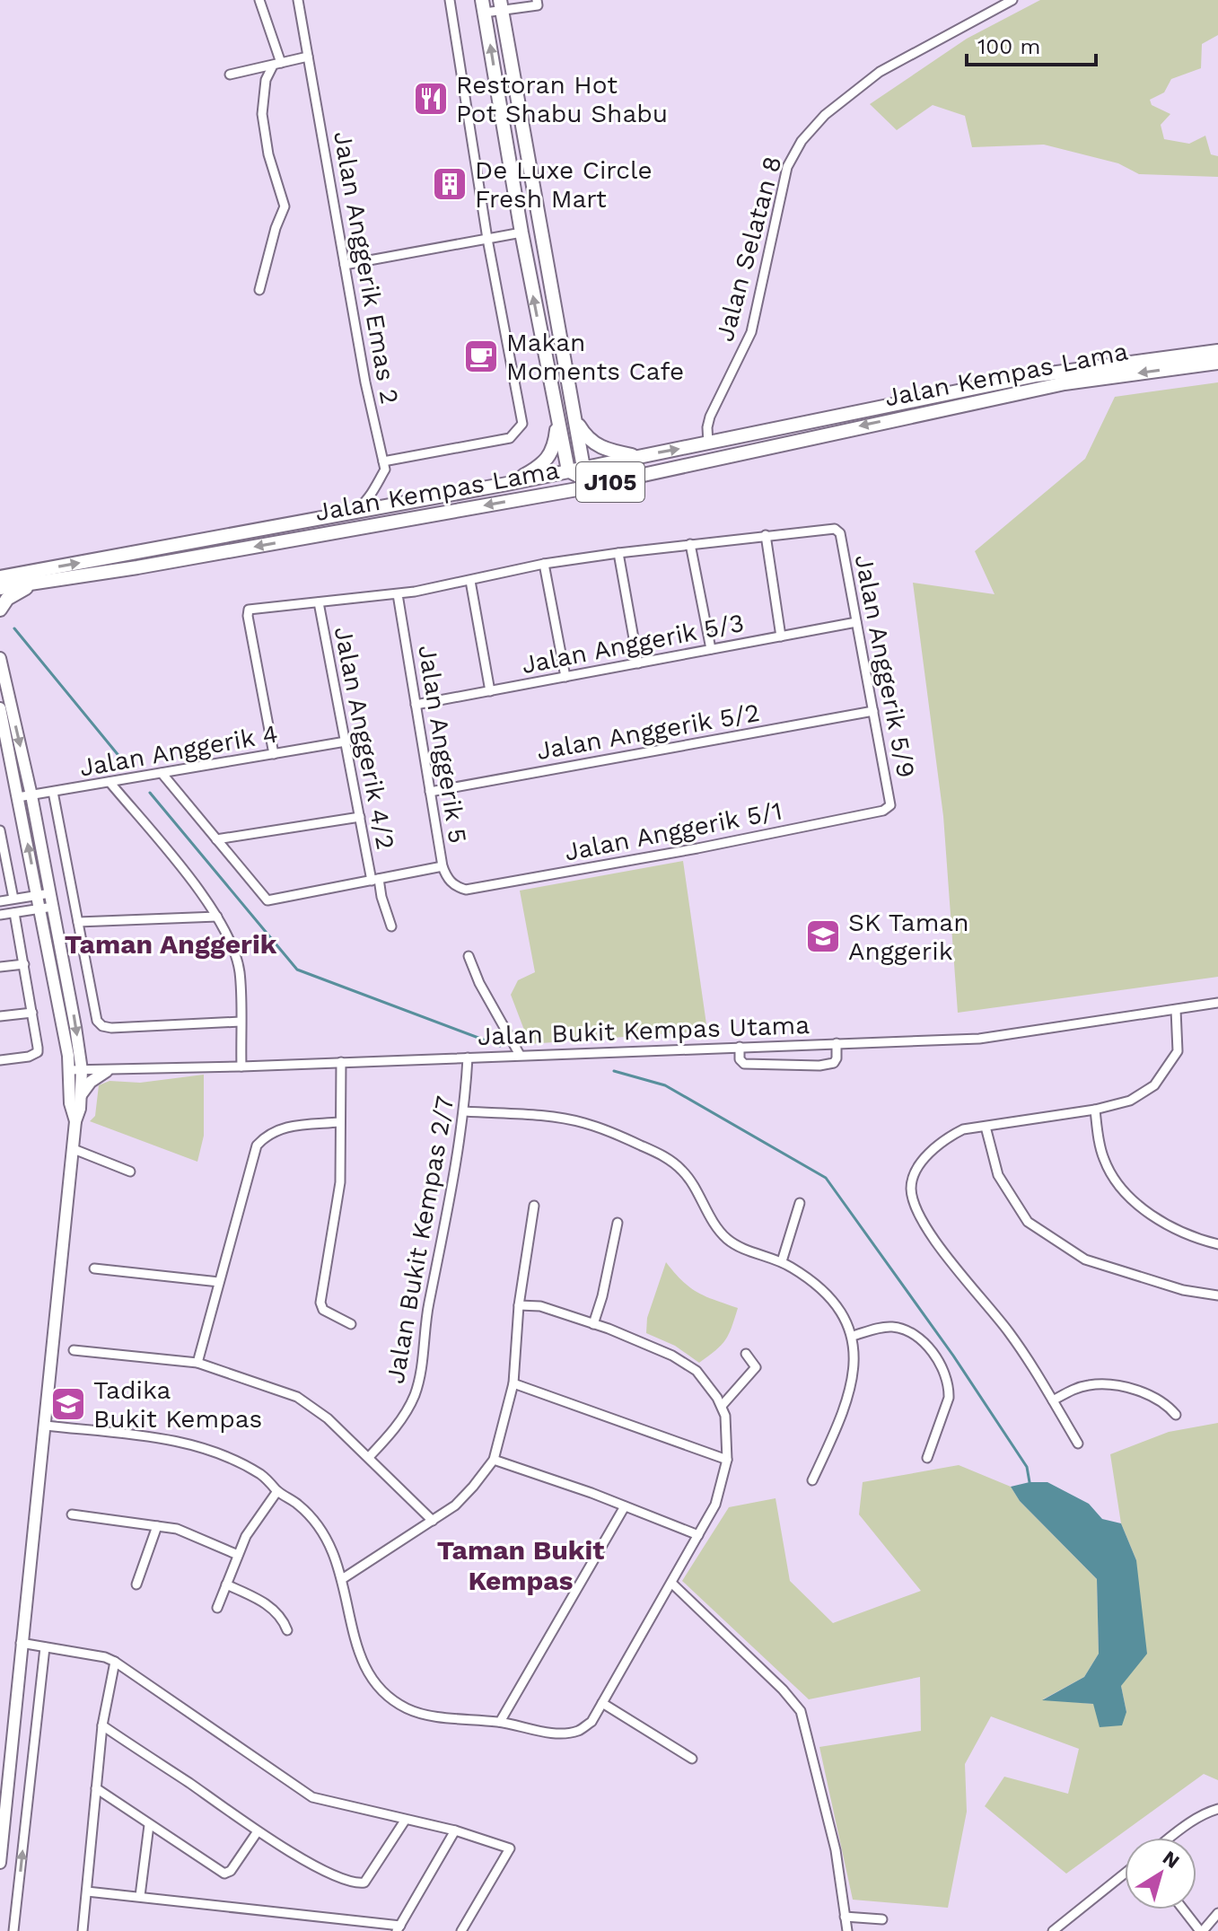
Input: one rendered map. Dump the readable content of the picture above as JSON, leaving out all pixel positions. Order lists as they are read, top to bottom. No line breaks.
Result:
{"streets":{"main road":["Jalan Kempas Lama","J105"],"street":["Jalan Selatan 8","Jalan Anggerik Emas 2","Jalan Anggerik 5/3","Jalan Anggerik 5/9","Jalan Anggerik 5/2","Jalan Anggerik 4/2","Jalan Anggerik 5","Jalan Anggerik 4","Jalan Anggerik 5/1","Jalan Bukit Kempas Utama","Jalan Bukit Kempas 2/7"]},"crossings":[["Jalan Selatan 8","Jalan Kempas Lama"],["Jalan Anggerik 5/3","Jalan Anggerik 5/9"],["Jalan Anggerik 5/3","Jalan Anggerik 5"],["Jalan Anggerik 5/9","Jalan Anggerik 5/2"],["Jalan Anggerik 5/9","Jalan Anggerik 5/1"],["Jalan Anggerik 5/2","Jalan Anggerik 5"],["Jalan Anggerik 4/2","Jalan Anggerik 4"],["Jalan Anggerik 5","Jalan Anggerik 5/1"],["Jalan Bukit Kempas Utama","Jalan Bukit Kempas 2/7"]],"districts":["Taman Anggerik","Taman Bukit Kempas"],"places":{"restaurant":["Restoran Hot Pot Shabu Shabu"],"building":["De Luxe Circle Fresh Mart"],"cafe":["Makan Moments Cafe"],"school or university":["SK Taman Anggerik","Tadika Bukit Kempas"]},"scale_bar":"100 m","north":"top right"}
